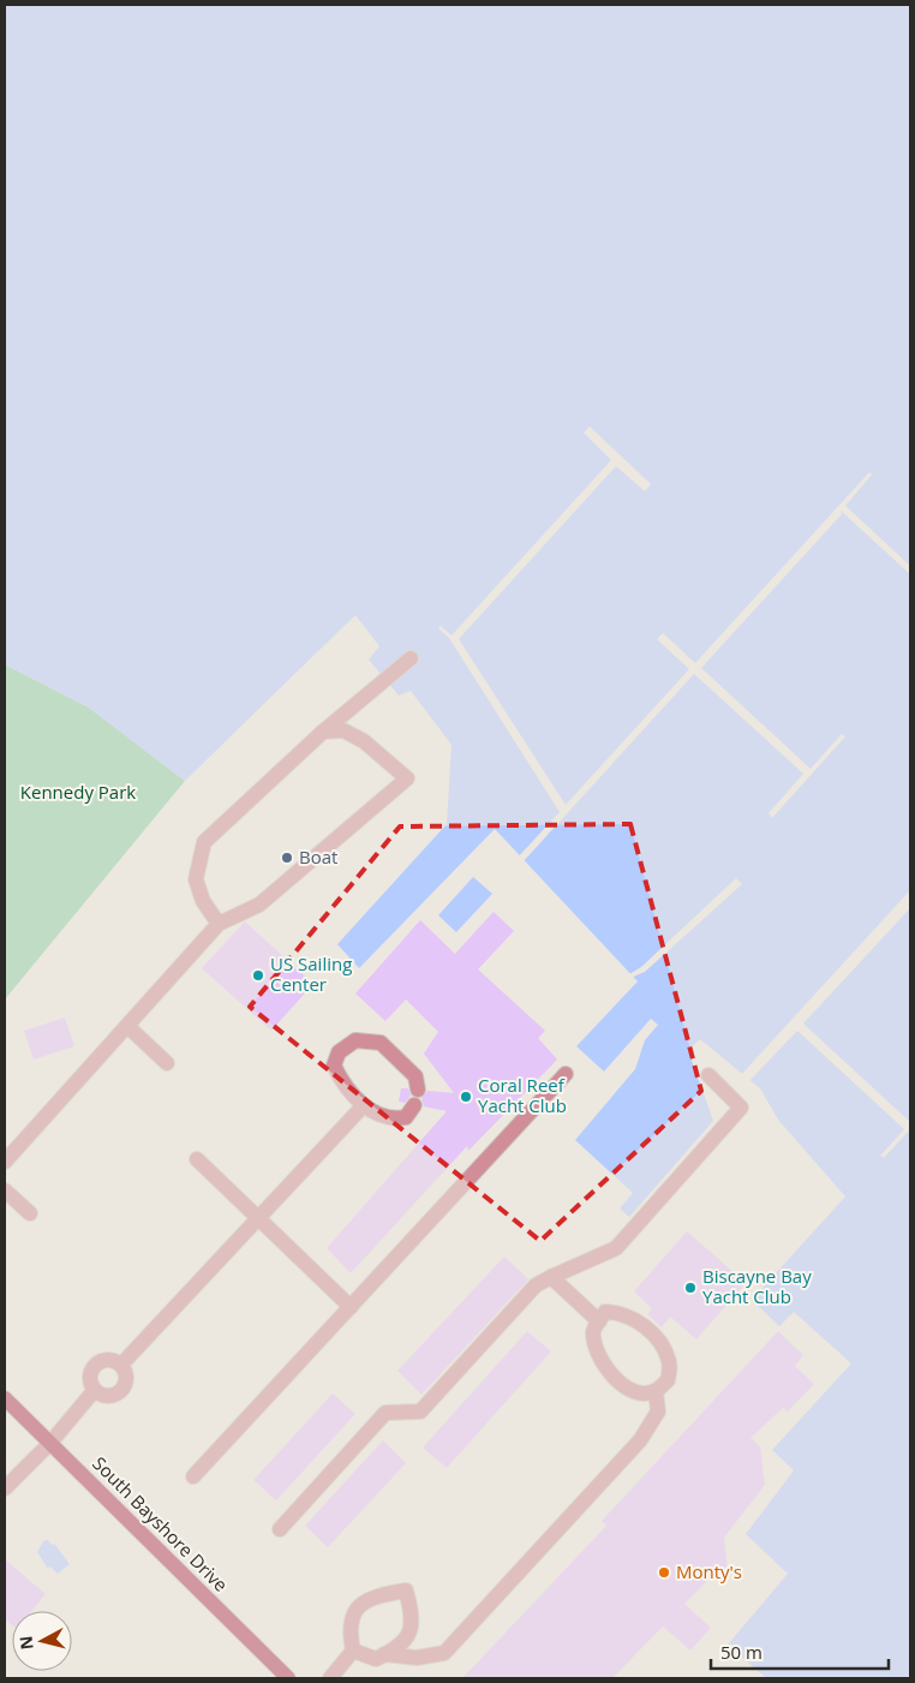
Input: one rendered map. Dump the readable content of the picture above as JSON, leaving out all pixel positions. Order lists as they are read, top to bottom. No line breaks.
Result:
{"streets":{"main road":["South Bayshore Drive"]},"parks":["Kennedy Park"],"places":["Boat","US Sailing Center","Coral Reef Yacht Club","Biscayne Bay Yacht Club","Monty's"],"scale_bar":"50 m","north":"left"}
